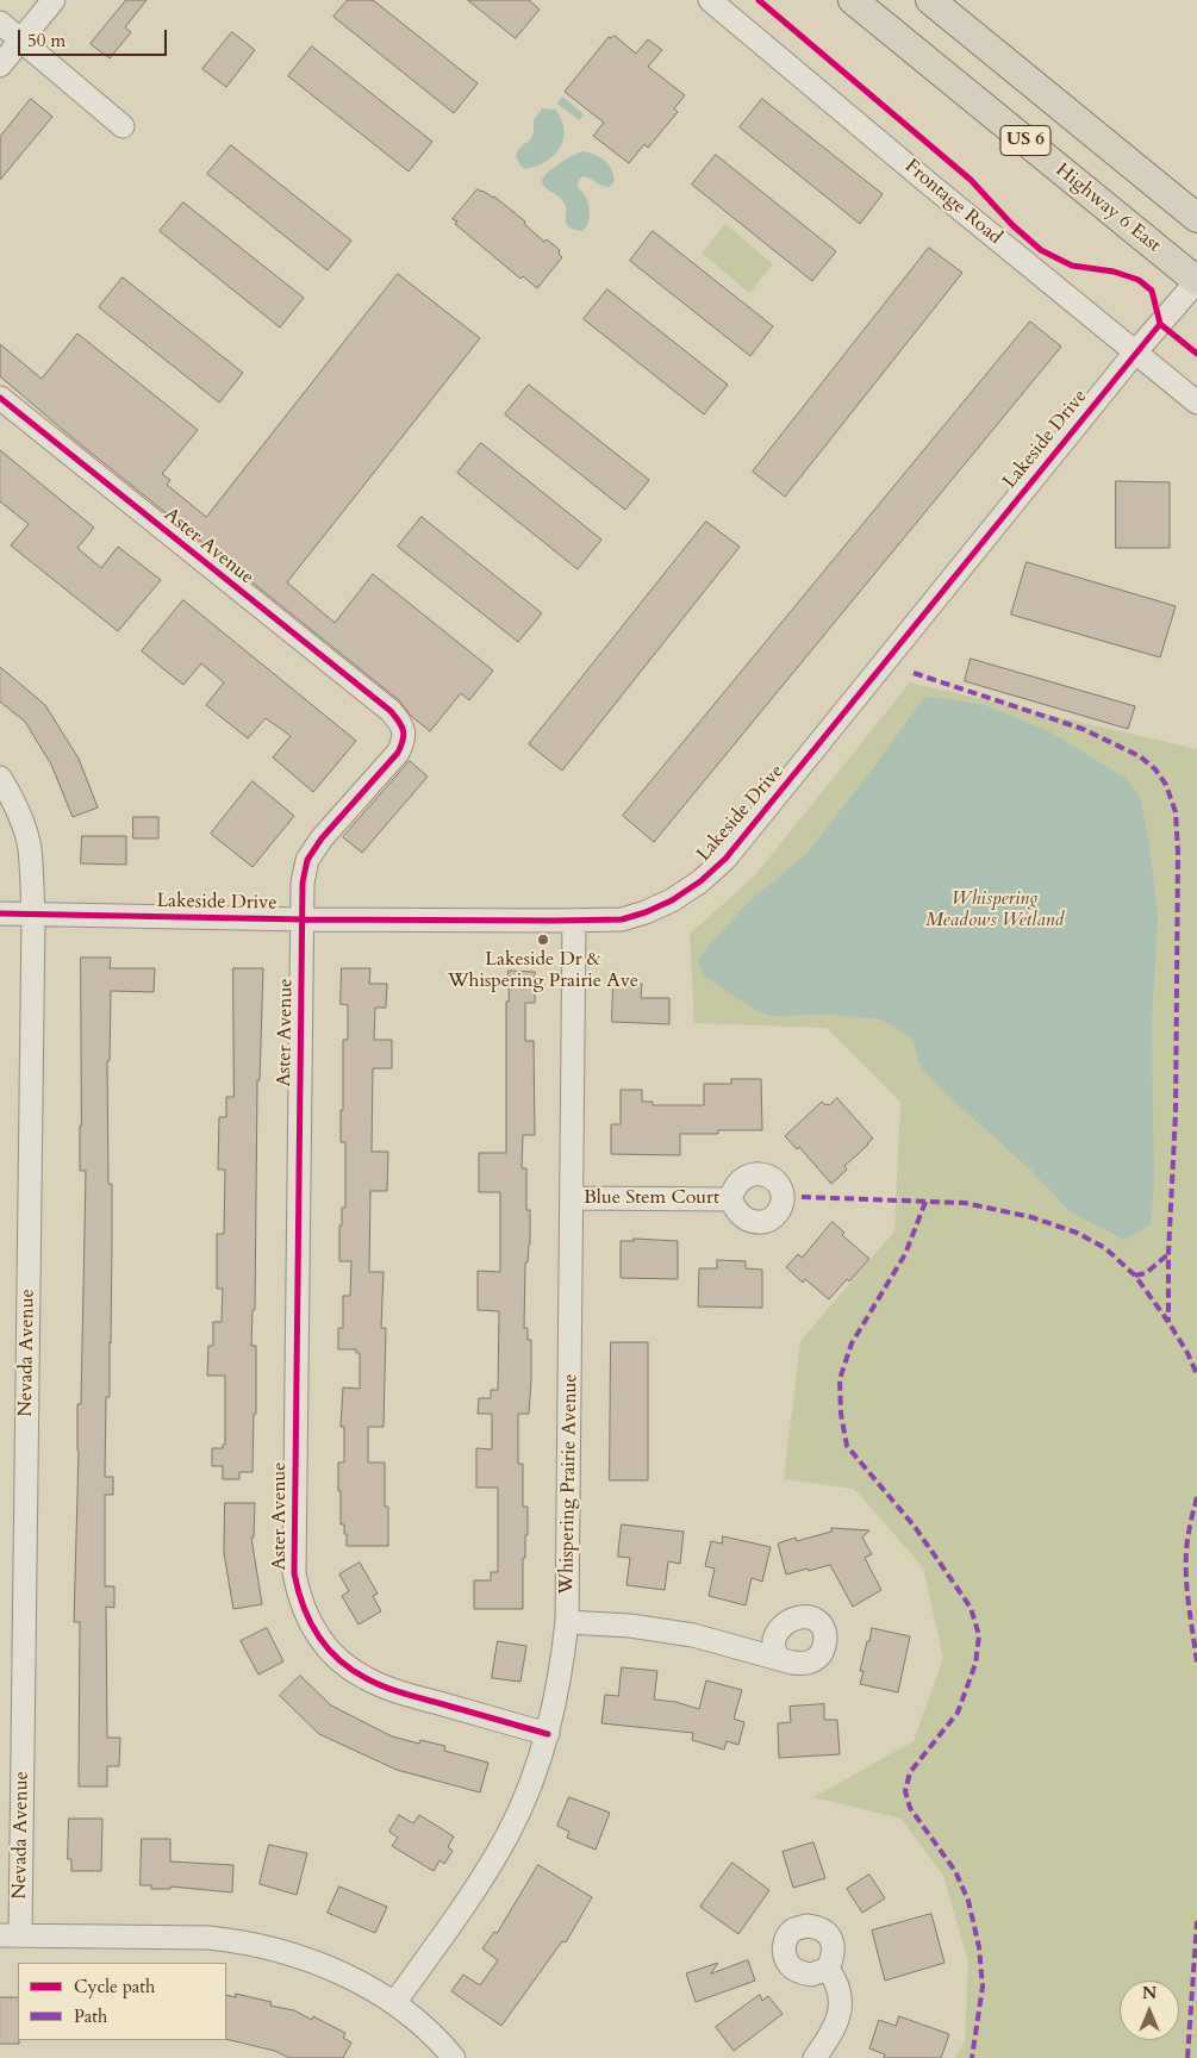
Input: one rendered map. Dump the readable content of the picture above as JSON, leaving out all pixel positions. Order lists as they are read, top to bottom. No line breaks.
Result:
{"streets":{"main road":["US 6","Highway 6 East"],"street":["Frontage Road","Lakeside Drive","Aster Avenue","Blue Stem Court","Nevada Avenue","Whispering Prairie Avenue"]},"crossings":[["Frontage Road","Lakeside Drive"],["Highway 6 East","Lakeside Drive"],["Lakeside Drive","Aster Avenue"],["Lakeside Drive","Nevada Avenue"],["Lakeside Drive","Whispering Prairie Avenue"],["Aster Avenue","Whispering Prairie Avenue"],["Blue Stem Court","Whispering Prairie Avenue"]],"parks":["Whispering Meadows Wetland"],"places":["Lakeside Dr & Whispering Prairie Ave"],"legend":["Cycle path","Path"],"scale_bar":"50 m","north":"top"}
